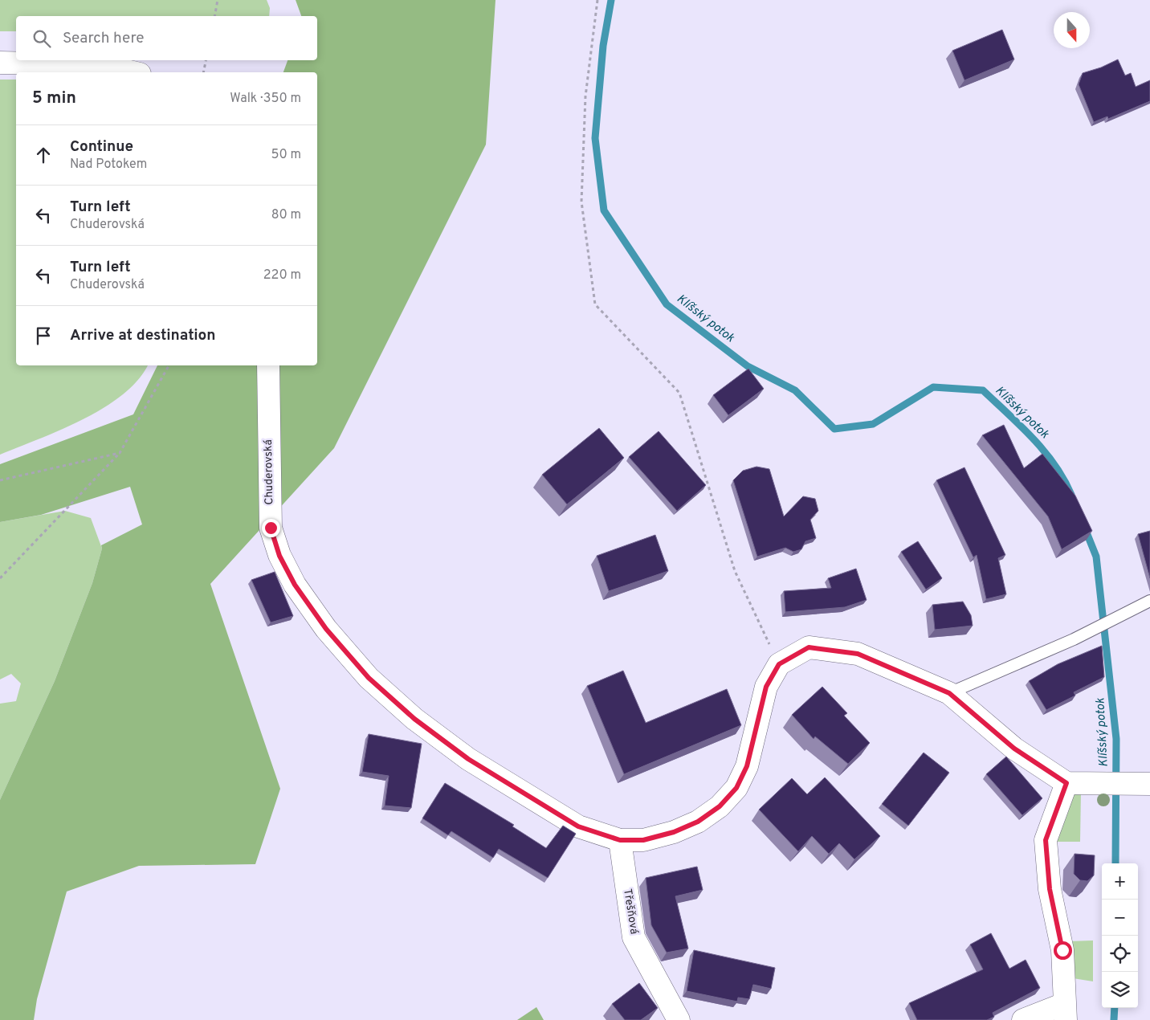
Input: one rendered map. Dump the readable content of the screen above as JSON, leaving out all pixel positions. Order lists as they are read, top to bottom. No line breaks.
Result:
{"streets":{"street":["Chuderovská","Třešňová"]},"crossings":[["Chuderovská","Třešňová"]],"water":["Klíšský potok"],"north":"bottom","page":{"search":"Search here","heading":["5 min","Walk · 350 m"],"list":[["Continue","Nad Potokem","50 m"],["Turn left","Chuderovská","80 m"],["Turn left","Chuderovská","220 m"],"Arrive at destination"],"map_buttons":["+","−"]}}
